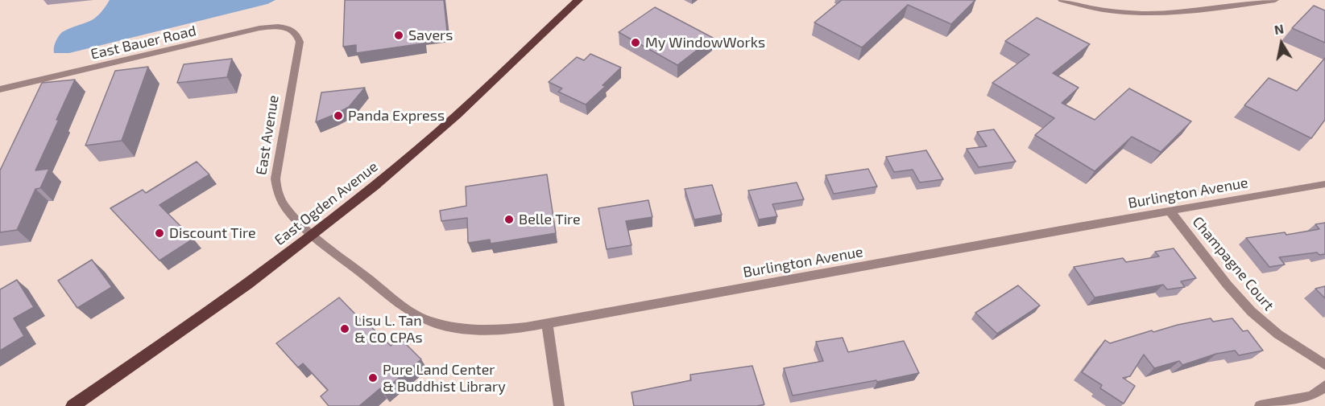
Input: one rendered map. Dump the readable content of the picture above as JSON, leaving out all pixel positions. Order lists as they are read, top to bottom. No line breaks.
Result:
{"streets":{"main road":["East Ogden Avenue"],"street":["East Bauer Road","East Avenue","Burlington Avenue","Champagne Court"]},"crossings":[["East Bauer Road","East Avenue"],["East Avenue","Burlington Avenue"],["East Avenue","East Ogden Avenue"],["Burlington Avenue","East Ogden Avenue"],["Burlington Avenue","Champagne Court"]],"places":["Savers","My WindowWorks","Panda Express","Belle Tire","Discount Tire","Lisu L. Tan & CO CPAs","Pure Land Center & Buddhist Library"],"north":"top"}
